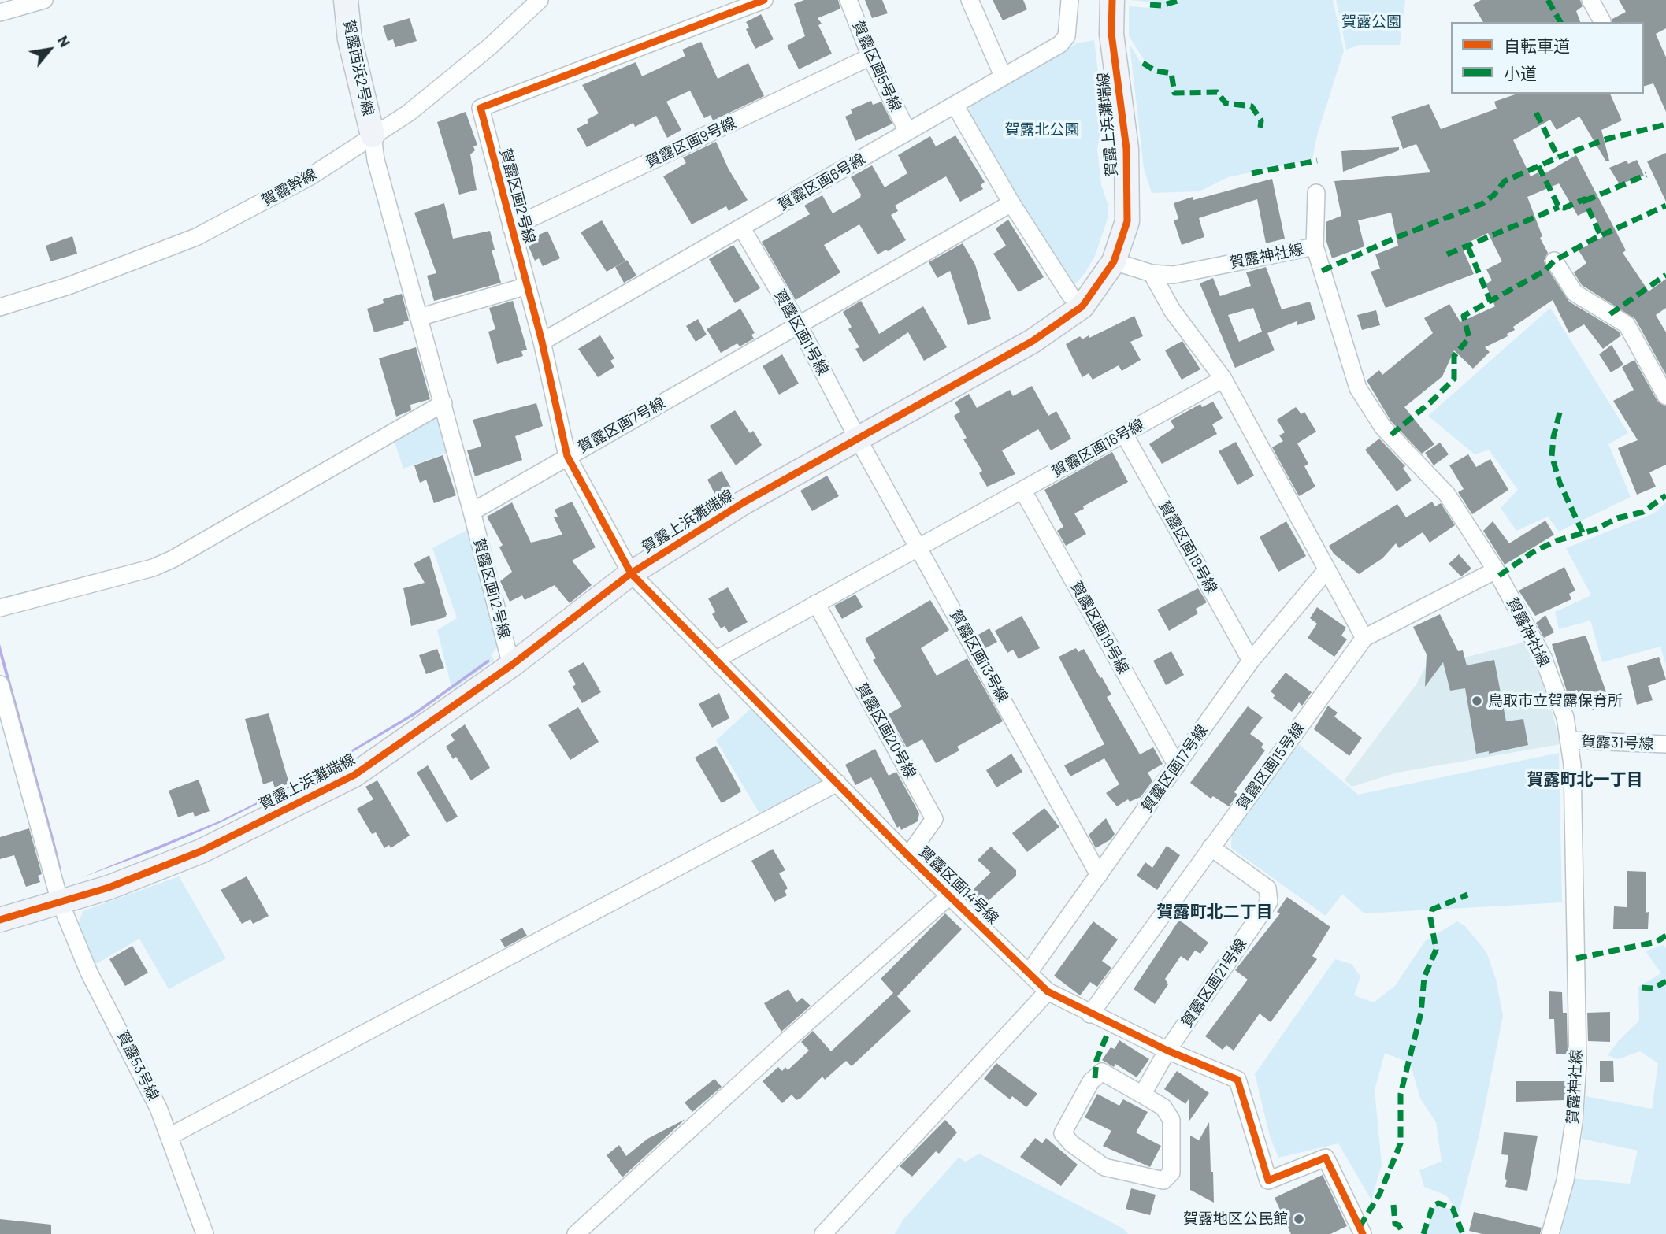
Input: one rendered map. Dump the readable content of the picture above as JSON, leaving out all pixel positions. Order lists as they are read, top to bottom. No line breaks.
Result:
{"streets":{"street":["賀露区画5号線","賀露西浜2号線","賀露上浜灘端線","賀露区画9号線","賀露区画6号線","賀露幹線","賀露区画2号線","賀露神社線","賀露区画1号線","賀露区画7号線","賀露区画16号線","賀露区画18号線","賀露区画12号線","賀露区画19号線","賀露区画13号線","賀露区画20号線","賀露31号線","賀露区画15号線","賀露区画17号線","賀露区画14号線","賀露区画21号線","賀露53号線"]},"crossings":[["賀露区画5号線","賀露区画9号線"],["賀露区画5号線","賀露区画6号線"],["賀露西浜2号線","賀露幹線"],["賀露上浜灘端線","賀露区画2号線"],["賀露上浜灘端線","賀露神社線"],["賀露上浜灘端線","賀露区画1号線"],["賀露上浜灘端線","賀露区画12号線"],["賀露上浜灘端線","賀露区画13号線"],["賀露上浜灘端線","賀露区画14号線"],["賀露上浜灘端線","賀露53号線"],["賀露区画9号線","賀露区画2号線"],["賀露区画6号線","賀露区画2号線"],["賀露区画6号線","賀露区画1号線"],["賀露区画2号線","賀露区画7号線"],["賀露区画2号線","賀露区画14号線"],["賀露神社線","賀露31号線"],["賀露神社線","賀露区画15号線"],["賀露区画1号線","賀露区画7号線"],["賀露区画1号線","賀露区画13号線"],["賀露区画7号線","賀露区画12号線"],["賀露区画16号線","賀露区画18号線"],["賀露区画16号線","賀露区画19号線"],["賀露区画16号線","賀露区画13号線"],["賀露区画16号線","賀露区画20号線"],["賀露区画16号線","賀露区画14号線"],["賀露区画18号線","賀露区画17号線"],["賀露区画19号線","賀露区画17号線"],["賀露区画13号線","賀露区画17号線"],["賀露区画20号線","賀露区画14号線"],["賀露区画15号線","賀露区画14号線"],["賀露区画15号線","賀露区画21号線"],["賀露区画17号線","賀露区画14号線"],["賀露区画14号線","賀露区画21号線"]],"districts":["賀露町北一丁目","賀露町北二丁目"],"parks":["賀露公園","賀露北公園"],"places":["鳥取市立賀露保育所","賀露地区公民館"],"legend":["自転車道","小道"],"north":"top right"}
